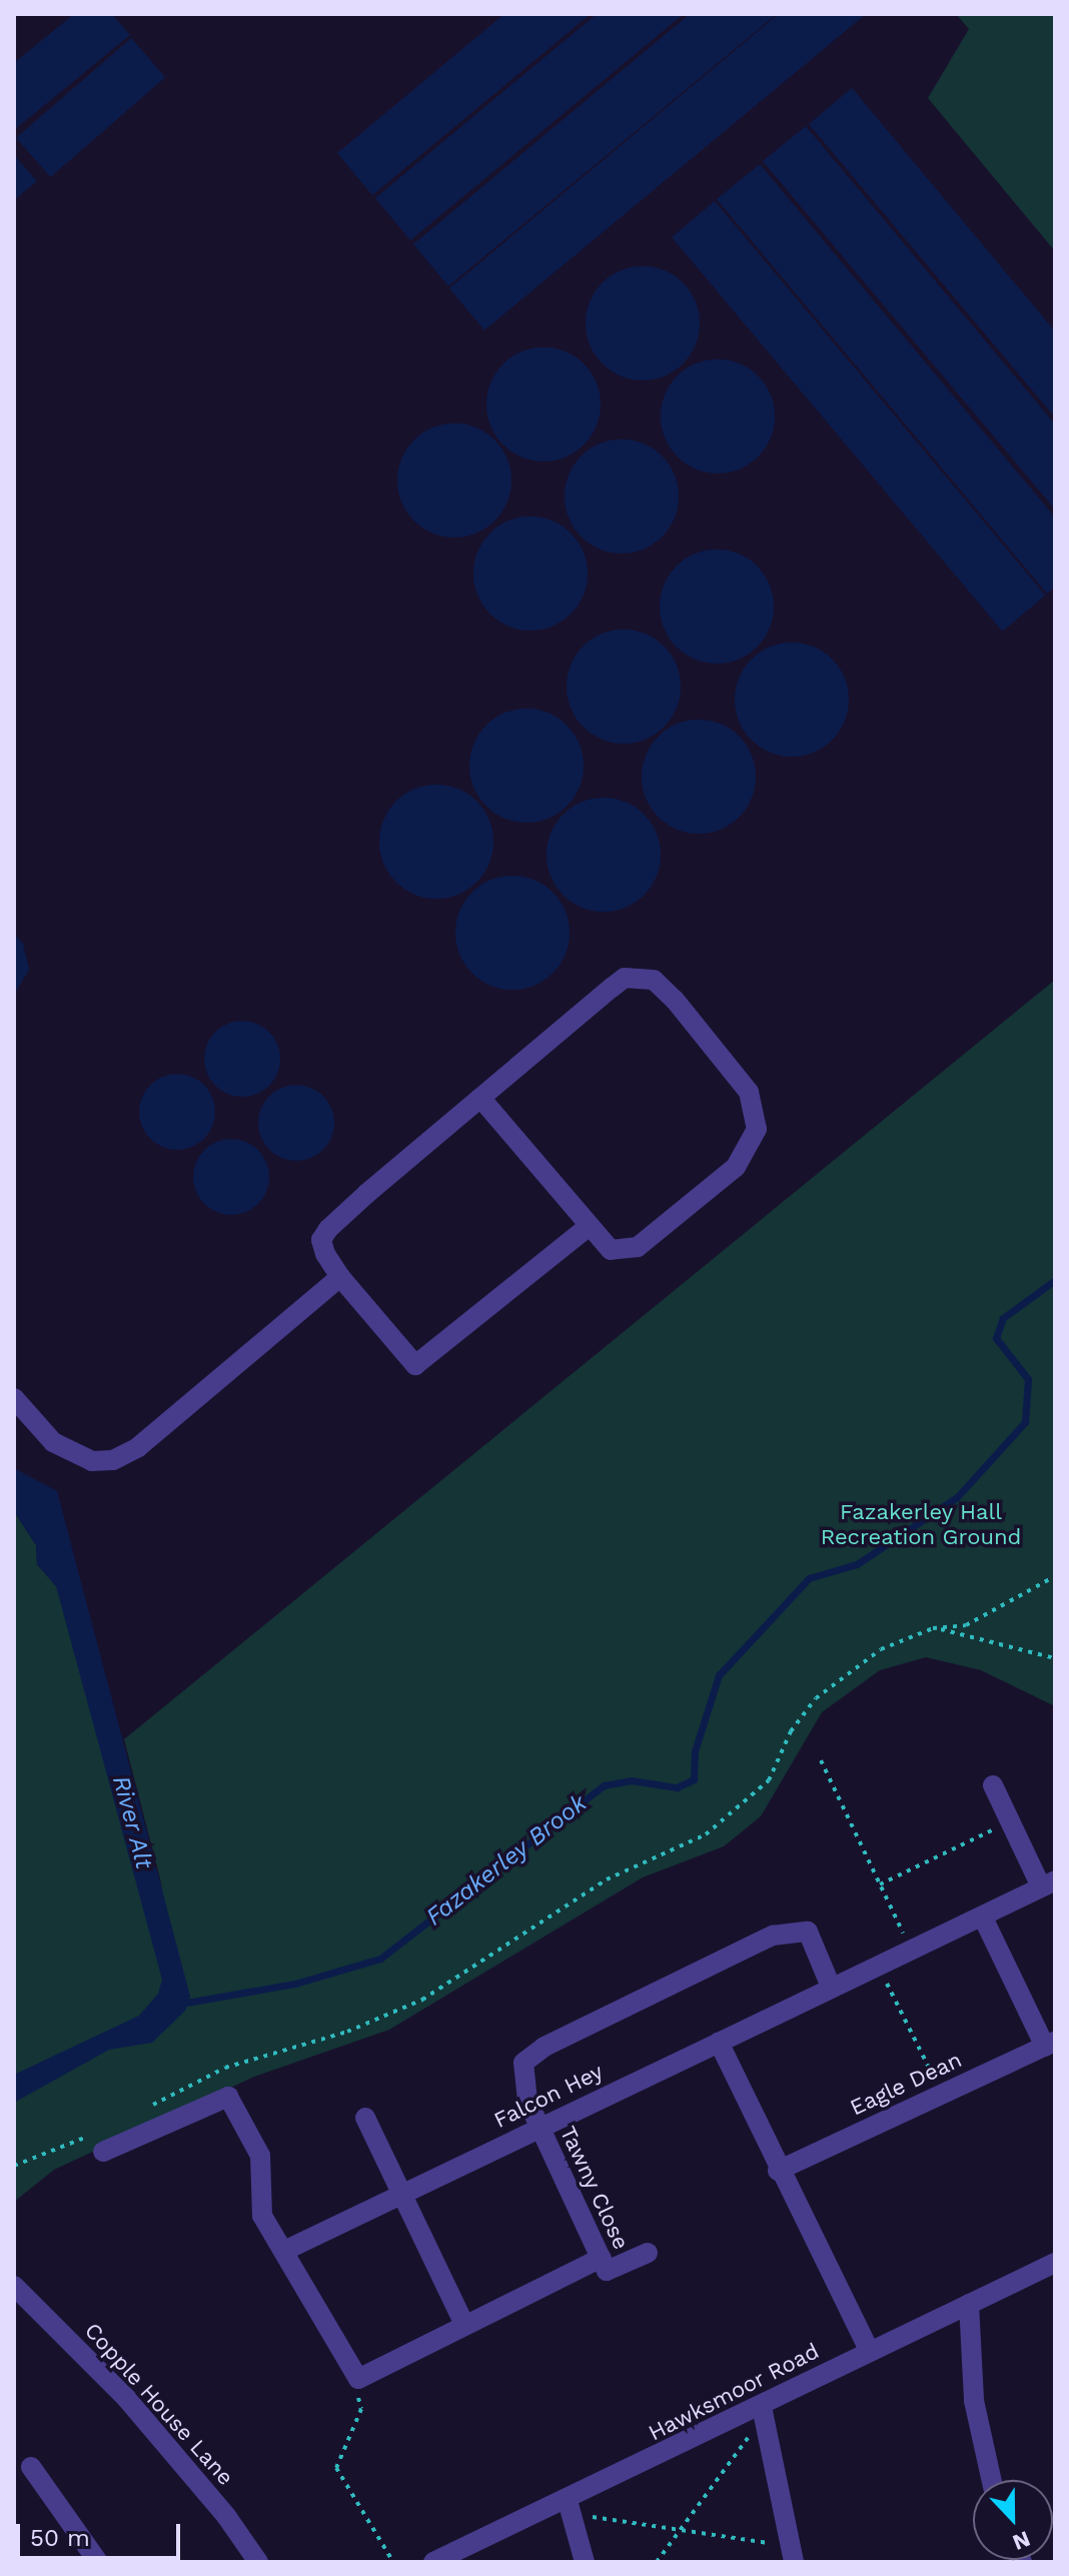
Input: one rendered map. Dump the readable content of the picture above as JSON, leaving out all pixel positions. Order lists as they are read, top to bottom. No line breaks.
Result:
{"streets":{"street":["Eagle Dean","Falcon Hey","Tawny Close","Hawksmoor Road","Copple House Lane"]},"crossings":[["Falcon Hey","Tawny Close"]],"water":["River Alt","Fazakerley Brook"],"parks":["Fazakerley Hall Recreation Ground"],"scale_bar":"50 m","north":"bottom"}
